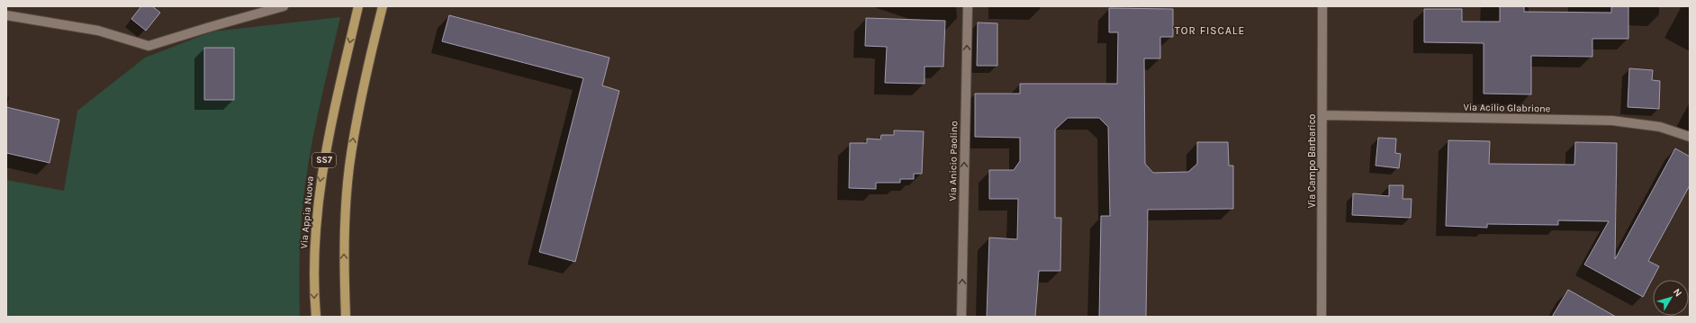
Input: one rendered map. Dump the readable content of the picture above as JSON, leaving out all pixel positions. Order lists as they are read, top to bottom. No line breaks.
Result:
{"streets":{"main road":["SS7","Via Appia Nuova"],"street":["Via Acilio Glabrione","Via Anicio Paolino","Via Campo Barbarico"]},"crossings":[["Via Acilio Glabrione","Via Campo Barbarico"]],"one_way":["Via Anicio Paolino"],"districts":["TOR FISCALE"],"north":"top right"}
